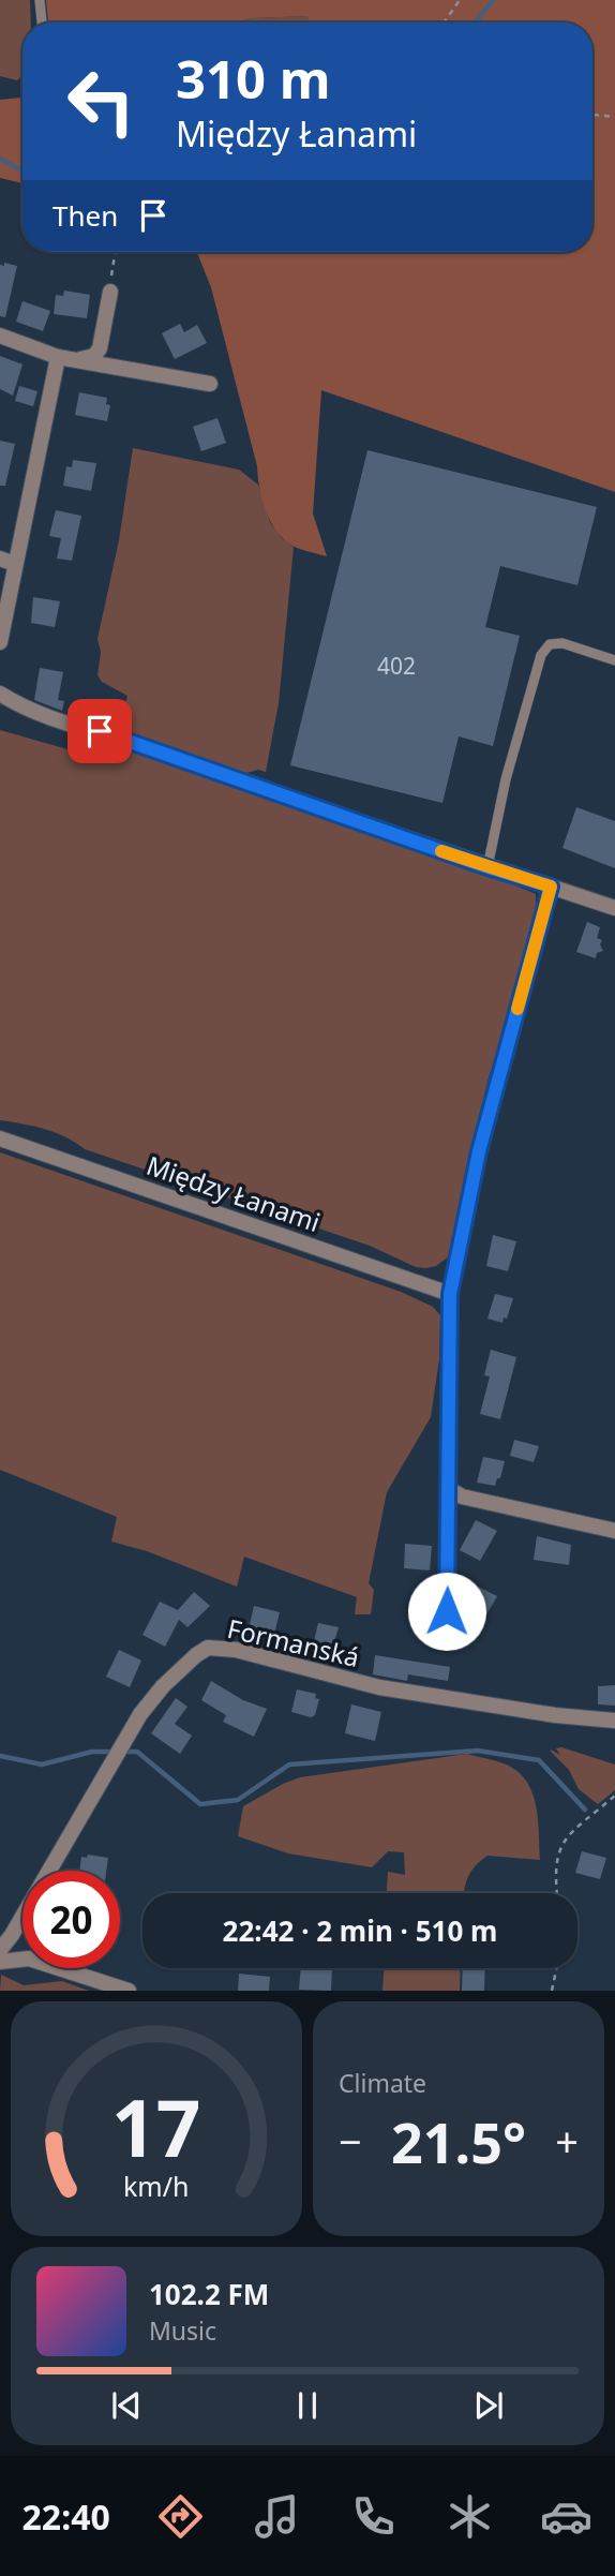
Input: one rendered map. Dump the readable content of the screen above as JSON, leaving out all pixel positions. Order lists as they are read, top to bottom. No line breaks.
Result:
{"streets":{"street":["Między Łanami","Formanská"]},"house_numbers":["402"],"page":{"turn":["310 m","Między Łanami"],"then":"Then","limit":"20","trip":"22:42 · 2 min · 510 m","tile":"Climate","heat":["−","21.5°","+"],"song":["102.2 FM","Music"],"tabs":"22:40","gauge":["17","km/h"]}}
